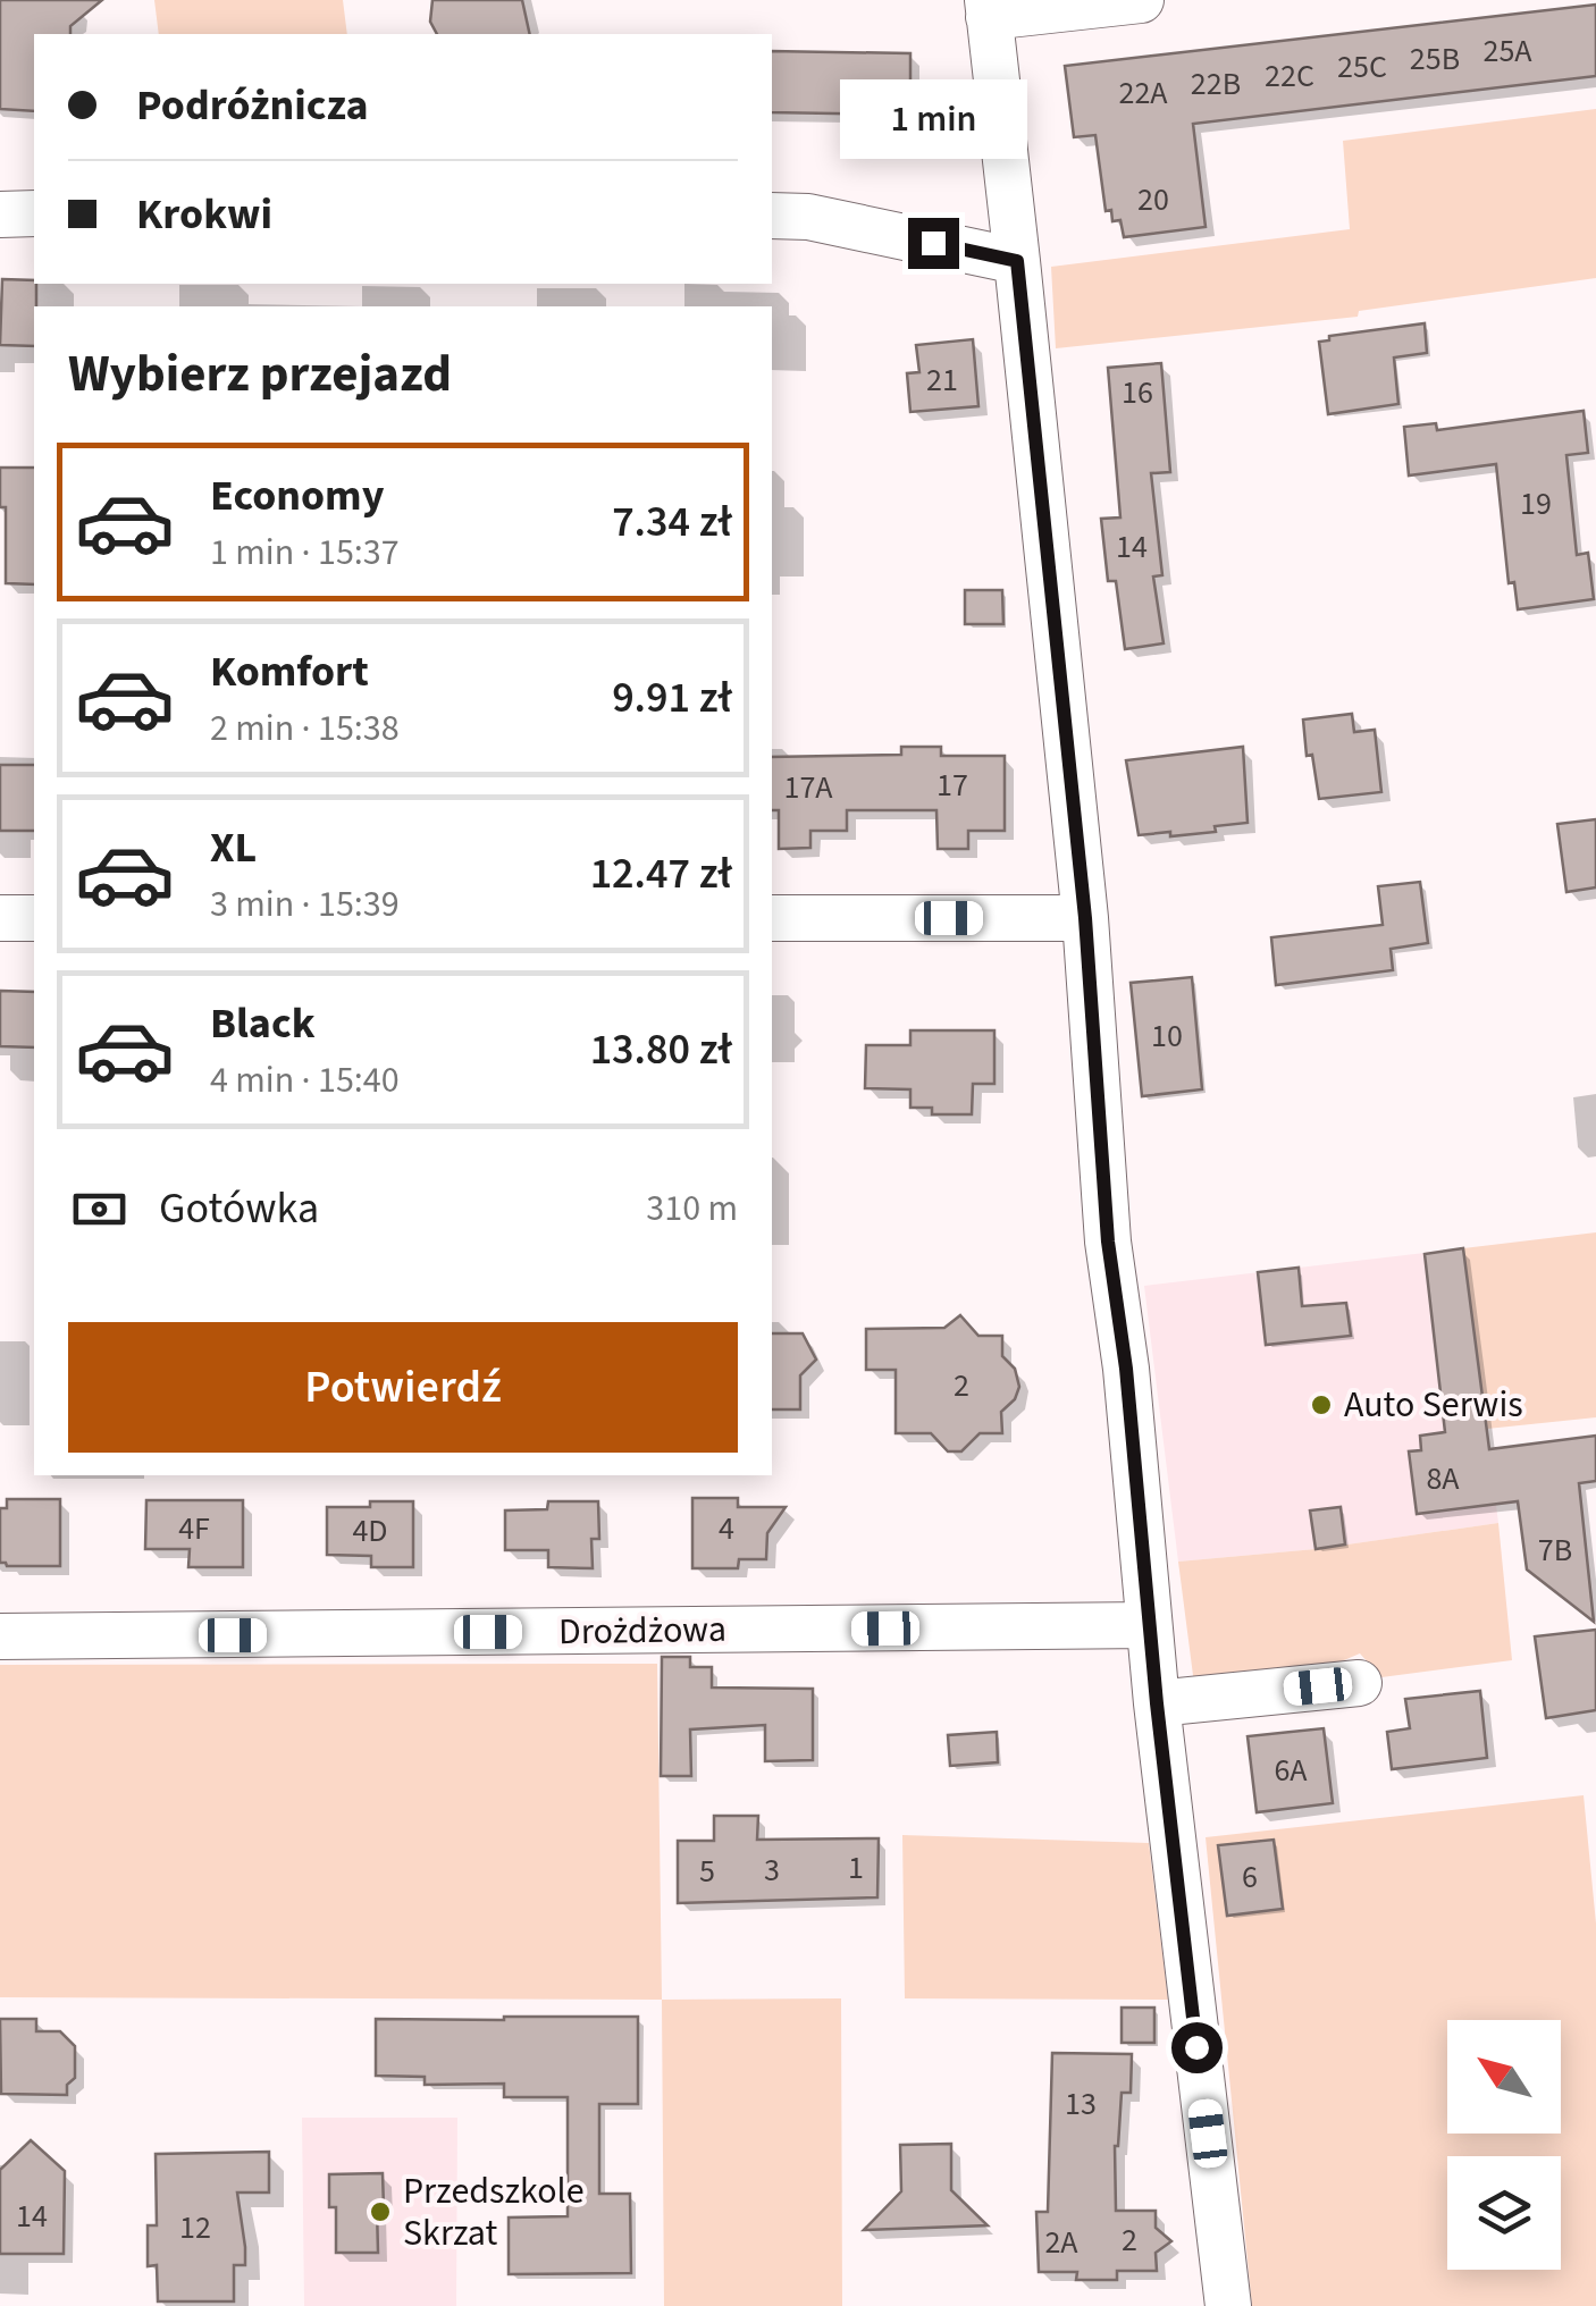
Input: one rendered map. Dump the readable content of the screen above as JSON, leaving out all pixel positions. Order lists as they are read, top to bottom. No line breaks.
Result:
{"streets":{"street":["Drożdżowa"]},"places":["Auto Serwis","Przedszkole Skrzat"],"house_numbers":["25A","25B","25C","22C","22B","22A","20","21","16","19","14","17","17A","10","2","8A","4F","4","4D","7B","6A","1","3","5","6","13","14","12","2","2A"],"north":"top left","page":{"banner":["Podróżnicza","Krokwi"],"bubble":"1 min","heading":"Wybierz przejazd","list":[{"name":"Economy","note":"1 min · 15:37","value":"7.34 zł"},{"name":"Komfort","note":"2 min · 15:38","value":"9.91 zł"},{"name":"XL","note":"3 min · 15:39","value":"12.47 zł"},{"name":"Black","note":"4 min · 15:40","value":"13.80 zł"}],"pay":["Gotówka","310 m"],"buttons":"Potwierdź"}}
